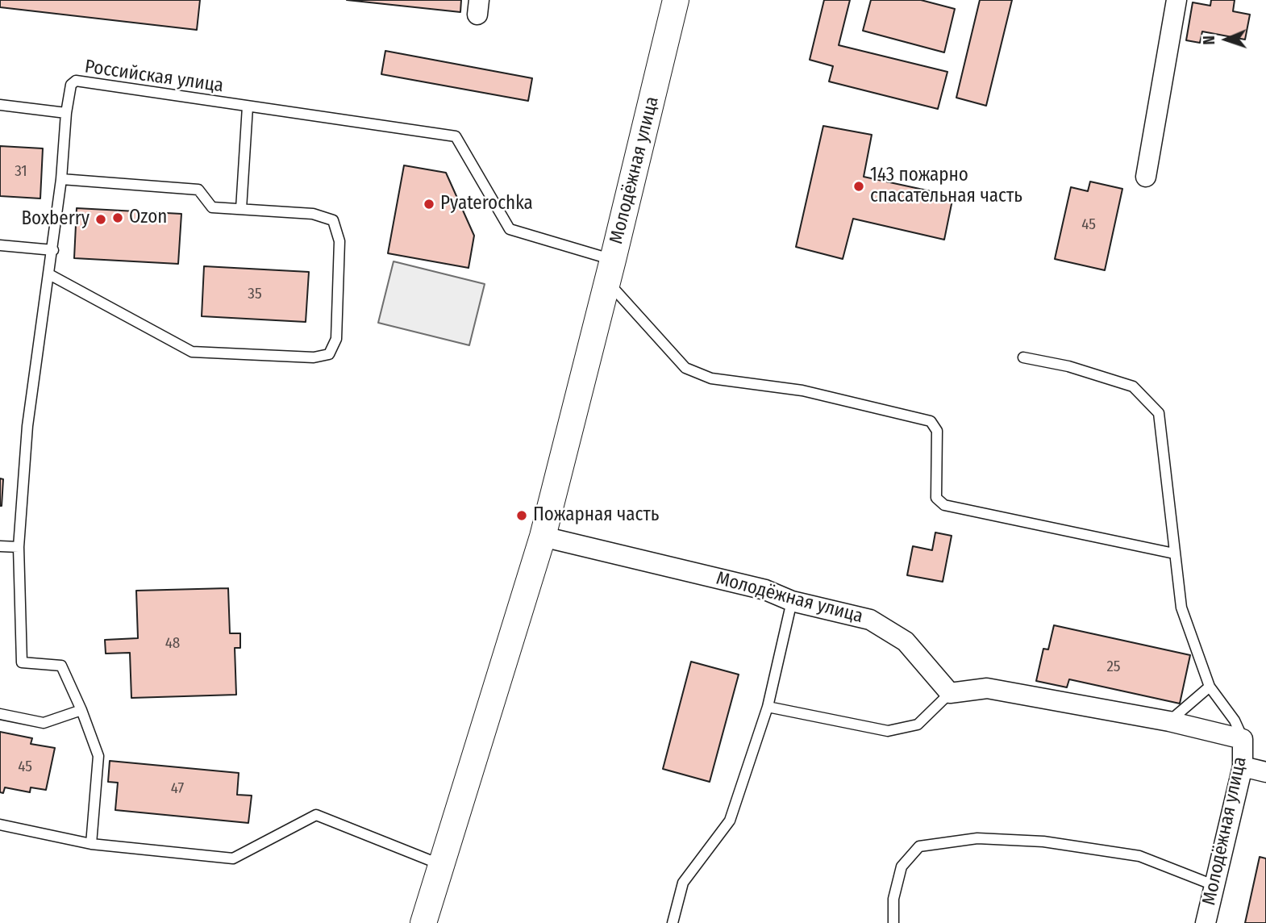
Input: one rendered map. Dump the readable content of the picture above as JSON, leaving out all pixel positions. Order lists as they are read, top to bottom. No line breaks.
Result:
{"streets":{"street":["Молодёжная улица"],"lane":["Российская улица"]},"crossings":[["Российская улица","Молодёжная улица"]],"places":["143 пожарно спасательная часть","Pyaterochka","Ozon","Boxberry","Пожарная часть"],"house_numbers":["31","45","35","48","25","45","47"],"north":"left"}
